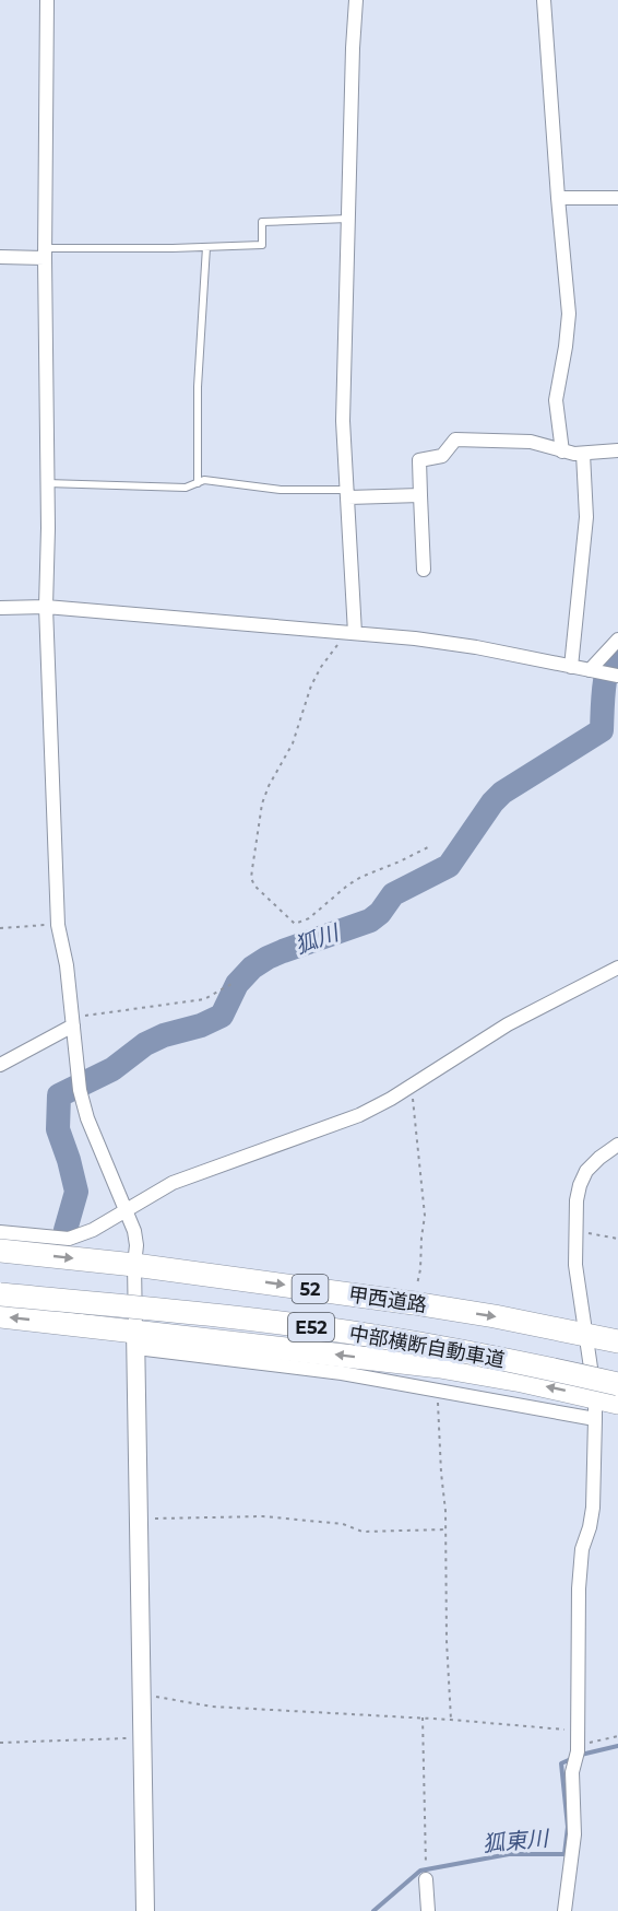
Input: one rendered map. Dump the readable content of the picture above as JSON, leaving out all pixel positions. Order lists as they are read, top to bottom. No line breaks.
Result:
{"streets":{"highway":["52","甲西道路","E52","中部横断自動車道"]},"water":["狐川","狐東川"]}
